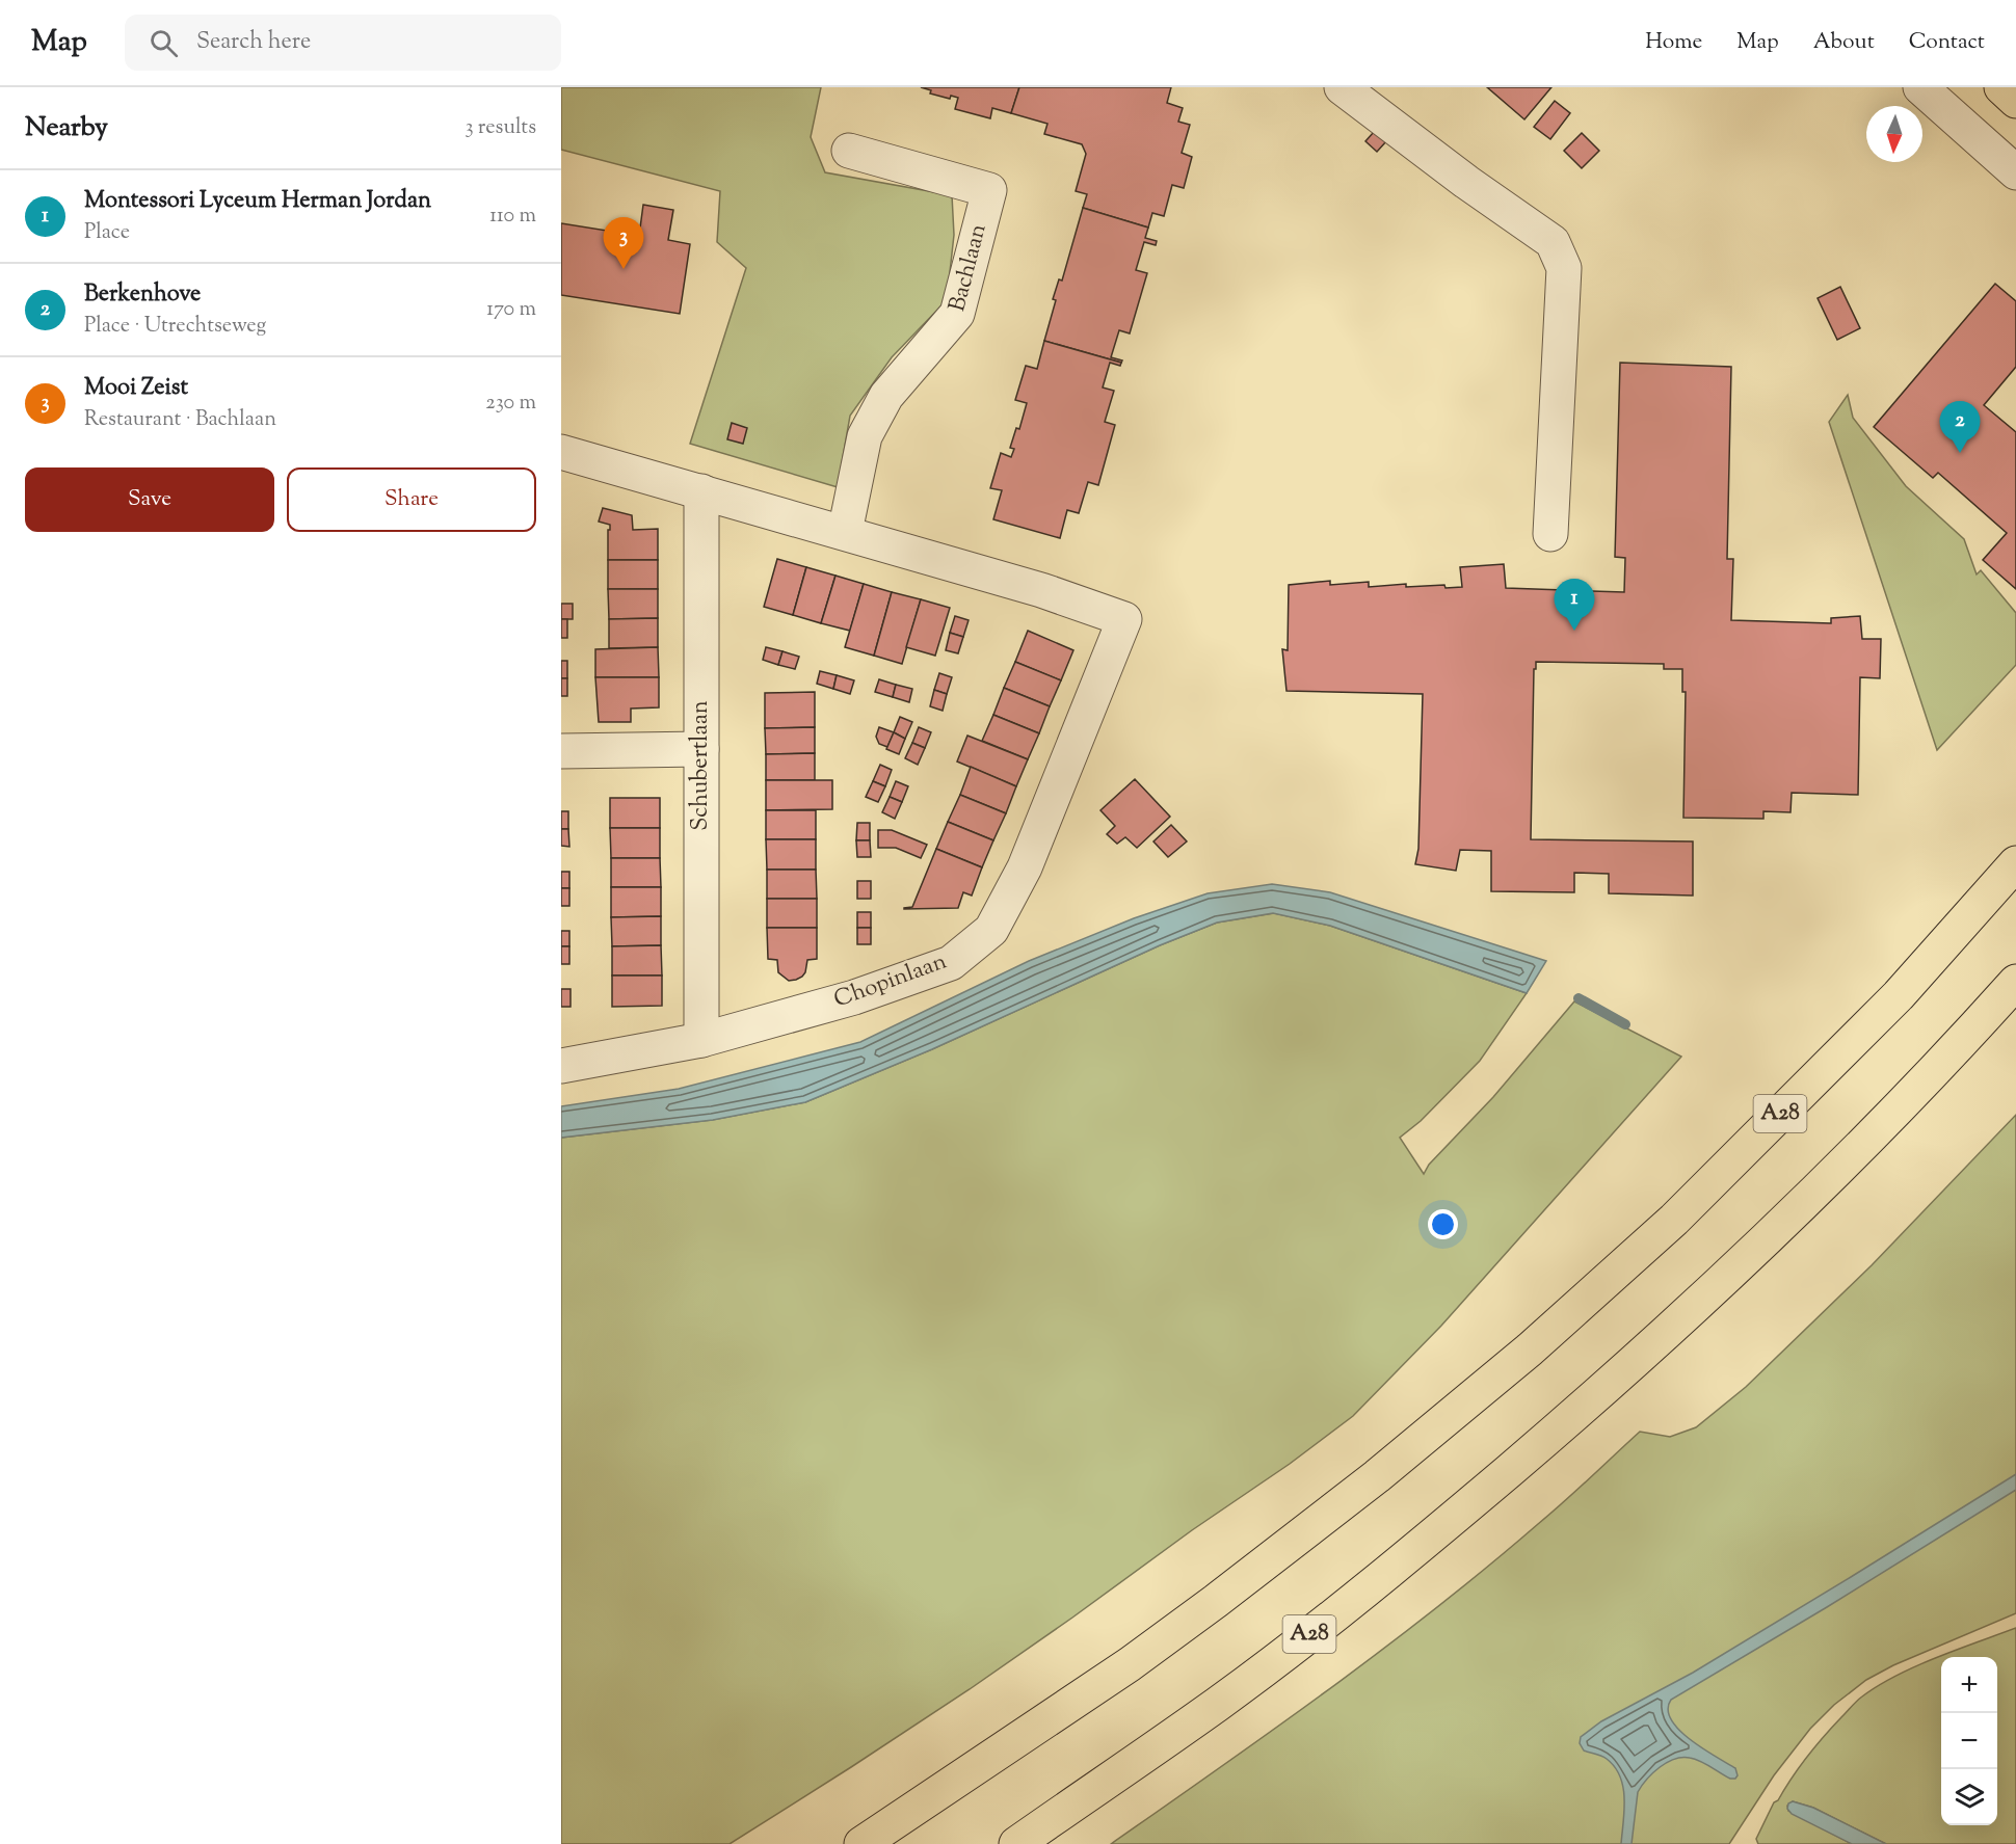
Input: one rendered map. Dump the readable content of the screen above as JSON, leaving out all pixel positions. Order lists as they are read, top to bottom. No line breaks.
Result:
{"streets":{"main road":["A28"],"street":["Bachlaan","Schubertlaan","Chopinlaan"]},"crossings":[["Bachlaan","Chopinlaan"],["Schubertlaan","Chopinlaan"]],"north":"bottom","page":{"header":"Map","search":"Search here","nav":["Home","Map","About","Contact"],"heading":["Nearby","3 results"],"list":[{"mark":"1","name":"Montessori Lyceum Herman Jordan","note":"Place","value":"110 m"},{"mark":"2","name":"Berkenhove","note":"Place · Utrechtseweg","value":"170 m"},{"mark":"3","name":"Mooi Zeist","note":"Restaurant · Bachlaan","value":"230 m"}],"pins":["3","2","1"],"buttons":["Save","Share"],"map_buttons":["+","−"]}}
